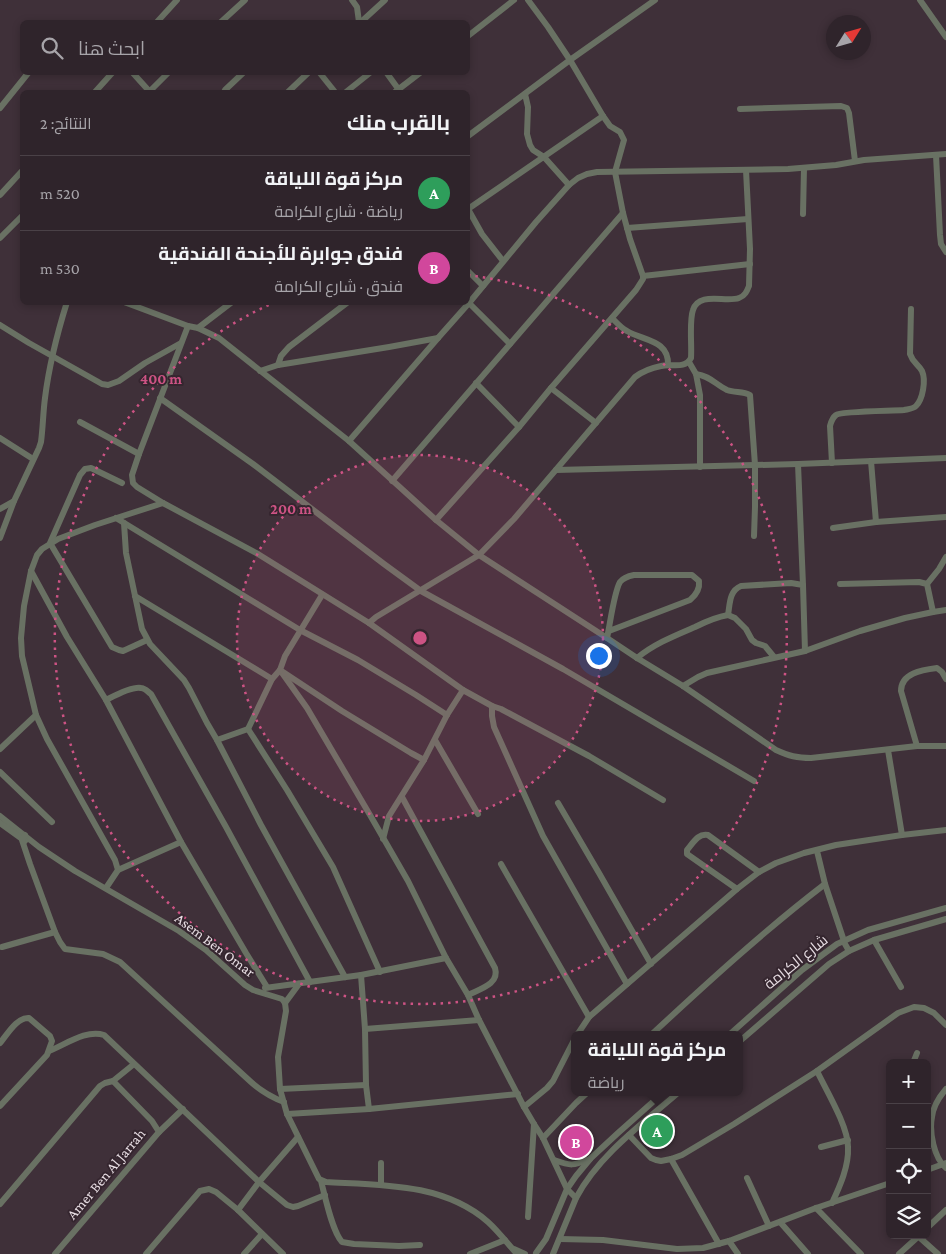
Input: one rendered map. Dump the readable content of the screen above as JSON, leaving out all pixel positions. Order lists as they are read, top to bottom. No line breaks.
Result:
{"streets":{"street":["Asem Ben Omar","شارع الكرامة","Amer Ben Al Jarrah"]},"north":"top right","page":{"search":"ابحث هنا","heading":["بالقرب منك","النتائج: 2"],"list":[{"mark":"A","name":"مركز قوة اللياقة","note":"رياضة · شارع الكرامة","value":"520 m"},{"mark":"B","name":"فندق جوابرة للأجنحة الفندقية","note":"فندق · شارع الكرامة","value":"530 m"}],"popup":["مركز قوة اللياقة","رياضة"],"map_buttons":["+","−"],"pins":["A","B"]},"rings":["400 m","200 m"]}
